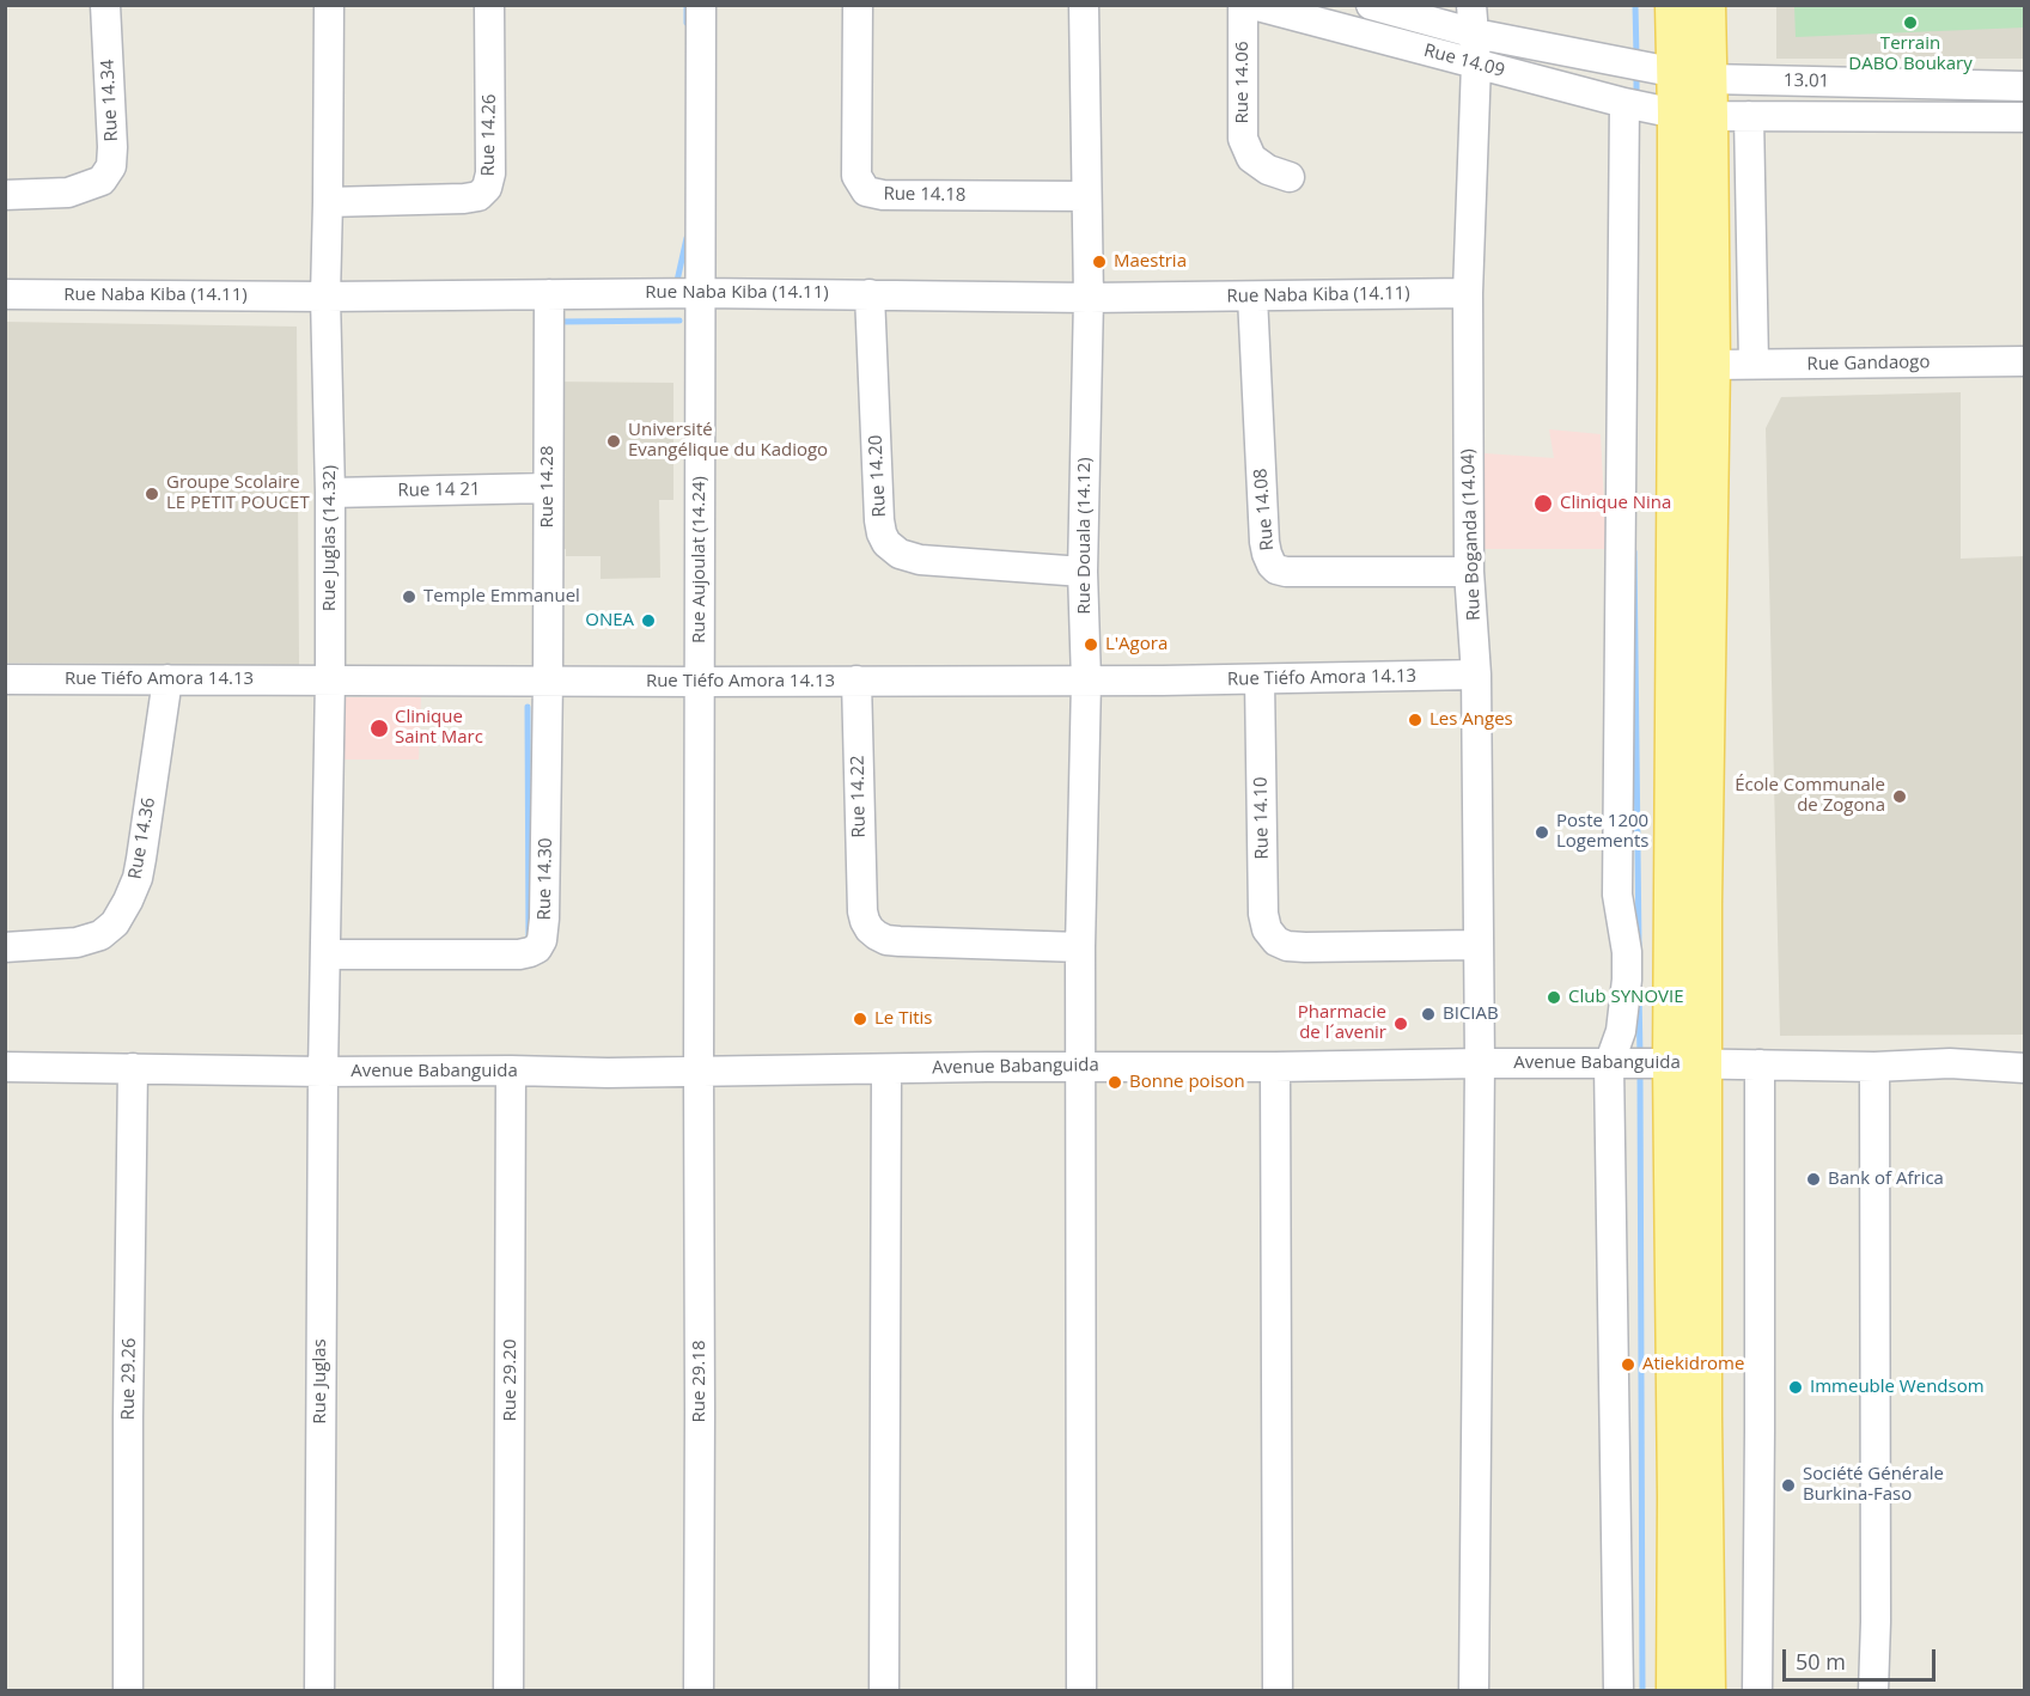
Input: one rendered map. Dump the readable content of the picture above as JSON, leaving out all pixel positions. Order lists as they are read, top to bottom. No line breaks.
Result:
{"streets":{"street":["Rue 14.09","13.01","Rue 14.06","Rue 14.34","Rue 14.26","Rue 14.18","Rue Naba Kiba (14.11)","Rue Gandaogo","Rue 14.20","Rue 14.28","Rue 14 21","Rue 14.08","Rue Boganda (14.04)","Rue Douala (14.12)","Rue Juglas (14.32)","Rue Aujoulat (14.24)","Rue Tiéfo Amora 14.13","Rue 14.22","Rue 14.10","Rue 14.36","Rue 14.30","Avenue Babanguida","Rue 29.26","Rue 29.20","Rue Juglas","Rue 29.18"]},"crossings":[["Rue 14.09","13.01"],["Rue 14.09","Rue Boganda (14.04)"],["Rue 14.26","Rue Juglas (14.32)"],["Rue 14.18","Rue Douala (14.12)"],["Rue Naba Kiba (14.11)","Rue 14.20"],["Rue Naba Kiba (14.11)","Rue 14.28"],["Rue Naba Kiba (14.11)","Rue 14.08"],["Rue Naba Kiba (14.11)","Rue Boganda (14.04)"],["Rue Naba Kiba (14.11)","Rue Douala (14.12)"],["Rue Naba Kiba (14.11)","Rue Juglas (14.32)"],["Rue Naba Kiba (14.11)","Rue Aujoulat (14.24)"],["Rue 14.20","Rue Douala (14.12)"],["Rue 14.28","Rue 14 21"],["Rue 14.28","Rue Tiéfo Amora 14.13"],["Rue 14.28","Rue 14.30"],["Rue 14 21","Rue Juglas (14.32)"],["Rue 14.08","Rue Boganda (14.04)"],["Rue Boganda (14.04)","Rue Tiéfo Amora 14.13"],["Rue Boganda (14.04)","Rue 14.10"],["Rue Boganda (14.04)","Avenue Babanguida"],["Rue Douala (14.12)","Rue Tiéfo Amora 14.13"],["Rue Douala (14.12)","Rue 14.22"],["Rue Douala (14.12)","Avenue Babanguida"],["Rue Juglas (14.32)","Rue Tiéfo Amora 14.13"],["Rue Juglas (14.32)","Rue 14.30"],["Rue Juglas (14.32)","Avenue Babanguida"],["Rue Juglas (14.32)","Rue Juglas"],["Rue Aujoulat (14.24)","Rue Tiéfo Amora 14.13"],["Rue Aujoulat (14.24)","Avenue Babanguida"],["Rue Aujoulat (14.24)","Rue 29.18"],["Rue Tiéfo Amora 14.13","Rue 14.22"],["Rue Tiéfo Amora 14.13","Rue 14.10"],["Rue Tiéfo Amora 14.13","Rue 14.36"],["Rue Tiéfo Amora 14.13","Rue 14.30"],["Avenue Babanguida","Rue 29.26"],["Avenue Babanguida","Rue 29.20"],["Avenue Babanguida","Rue Juglas"],["Avenue Babanguida","Rue 29.18"]],"places":["Terrain DABO Boukary","Maestria","Université Evangélique du Kadiogo","Groupe Scolaire LE PETIT POUCET","Clinique Nina","Temple Emmanuel","ONEA","L'Agora","Les Anges","Clinique Saint Marc","École Communale de Zogona","Poste 1200 Logements","Club SYNOVIE","BICIAB","Le Titis","Pharmacie de l´avenir","Bonne poison","Bank of Africa","Atiekidrome","Immeuble Wendsom","Société Générale Burkina-Faso"],"scale_bar":"50 m"}
